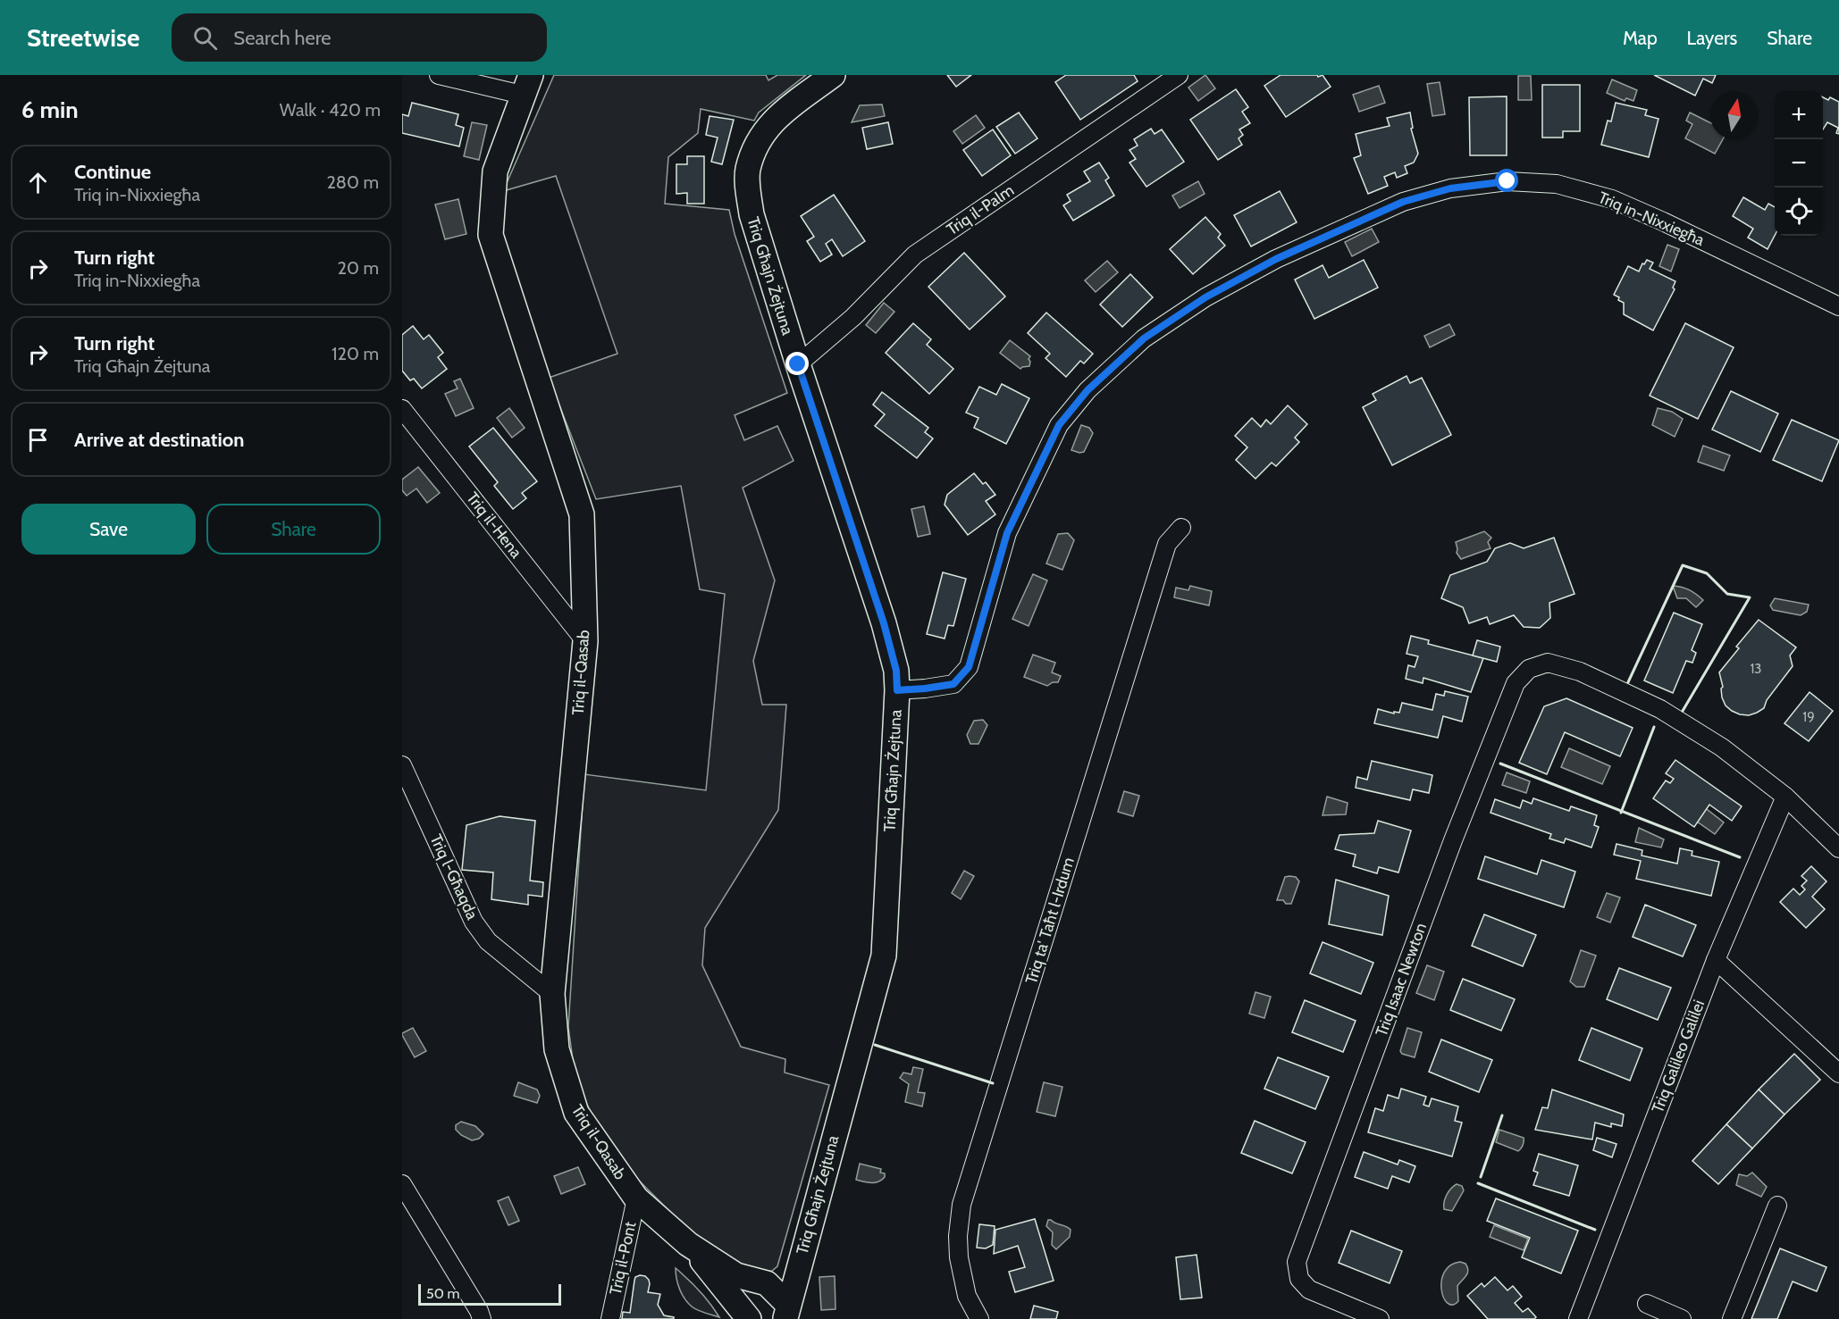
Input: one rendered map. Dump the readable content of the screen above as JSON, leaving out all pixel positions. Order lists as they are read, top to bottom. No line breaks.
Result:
{"streets":{"street":["Triq il-Palm","Triq in-Nixxiegħa","Triq Għajn Żejtuna","Triq il-Hena","Triq il-Qasab","Triq l-Għaqda","Triq ta' Taħt l-Irdum","Triq Isaac Newton","Triq Galileo Galilei","Triq il-Pont"]},"crossings":[["Triq il-Palm","Triq Għajn Żejtuna"],["Triq in-Nixxiegħa","Triq Għajn Żejtuna"],["Triq Għajn Żejtuna","Triq il-Qasab"],["Triq il-Hena","Triq il-Qasab"],["Triq il-Qasab","Triq l-Għaqda"],["Triq il-Qasab","Triq il-Pont"],["Triq Isaac Newton","Triq Galileo Galilei"]],"house_numbers":["13","19"],"scale_bar":"50 m","north":"top","page":{"header":"Streetwise","search":"Search here","nav":["Map","Layers","Share"],"heading":["6 min","Walk · 420 m"],"map_buttons":["+","−"],"list":[["Continue","Triq in-Nixxiegħa","280 m"],["Turn right","Triq in-Nixxiegħa","20 m"],["Turn right","Triq Għajn Żejtuna","120 m"],"Arrive at destination"],"buttons":["Save","Share"],"scale":"50 m"}}
